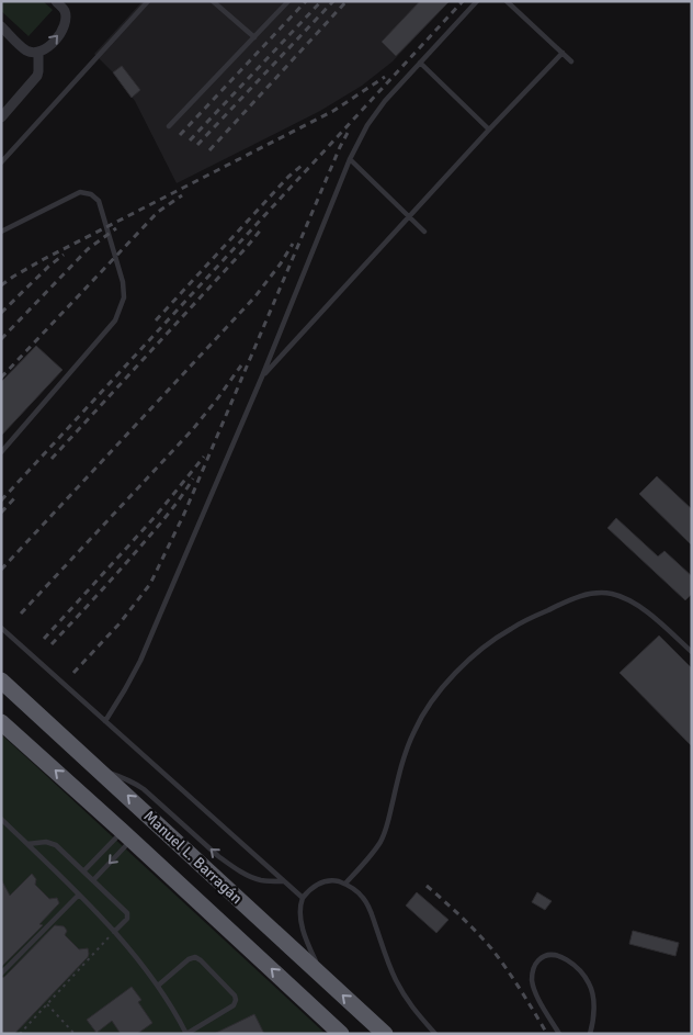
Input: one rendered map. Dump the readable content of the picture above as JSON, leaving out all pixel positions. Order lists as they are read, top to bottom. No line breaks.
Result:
{"streets":{"highway":["Manuel L. Barragán"]},"one_way":["Manuel L. Barragán"]}
